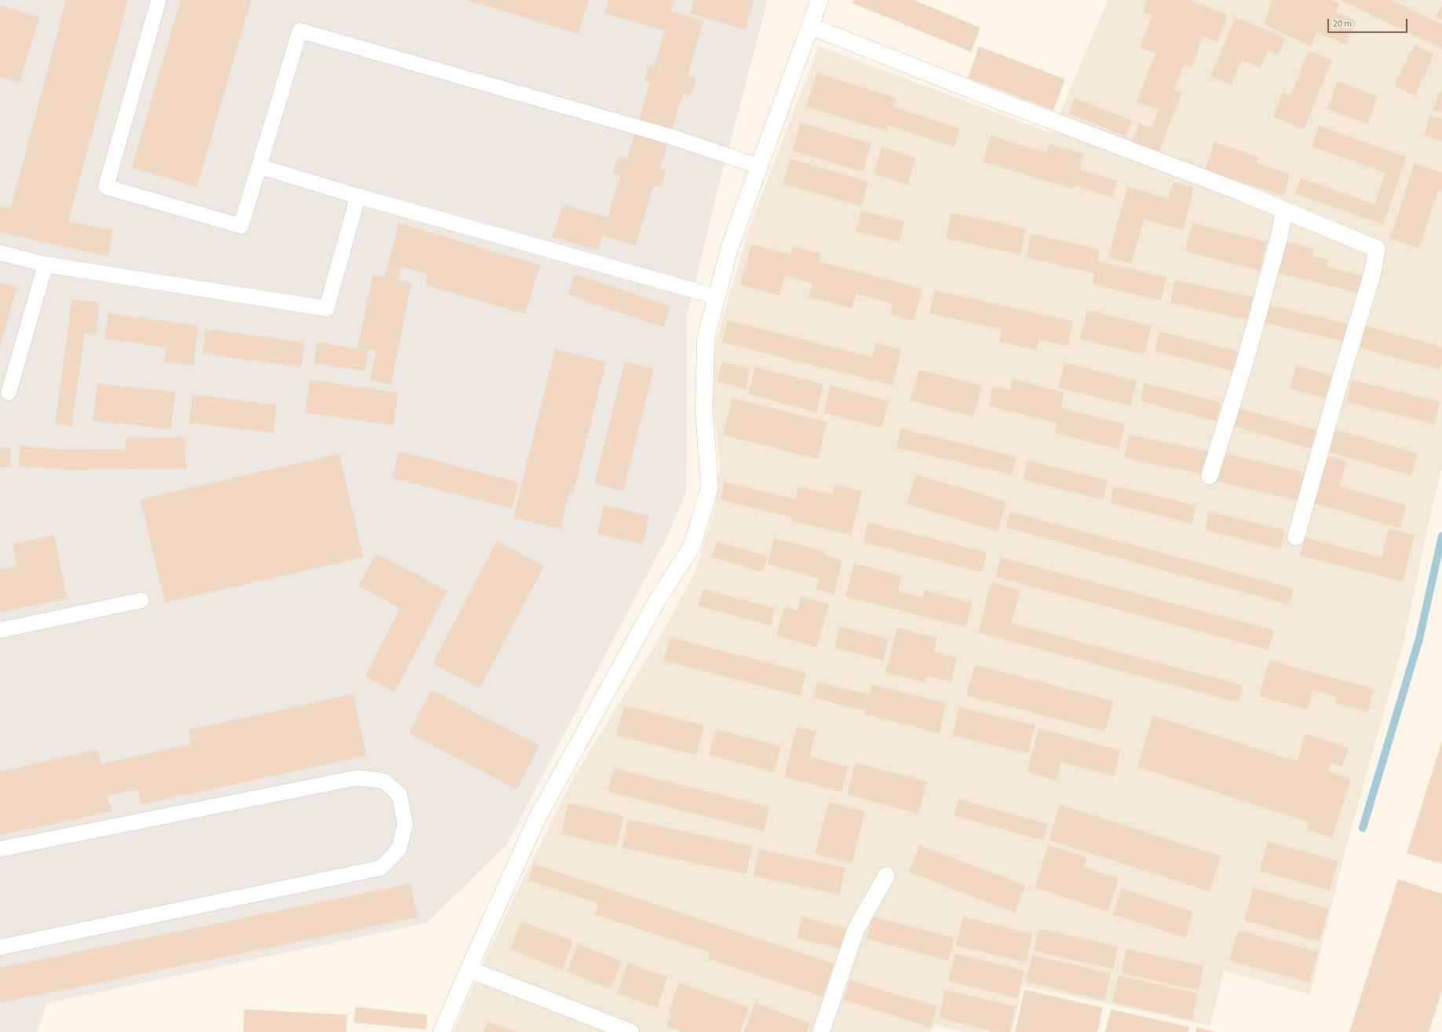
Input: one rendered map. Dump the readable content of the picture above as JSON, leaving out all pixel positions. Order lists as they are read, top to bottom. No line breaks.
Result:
{"scale_bar":"20 m"}
